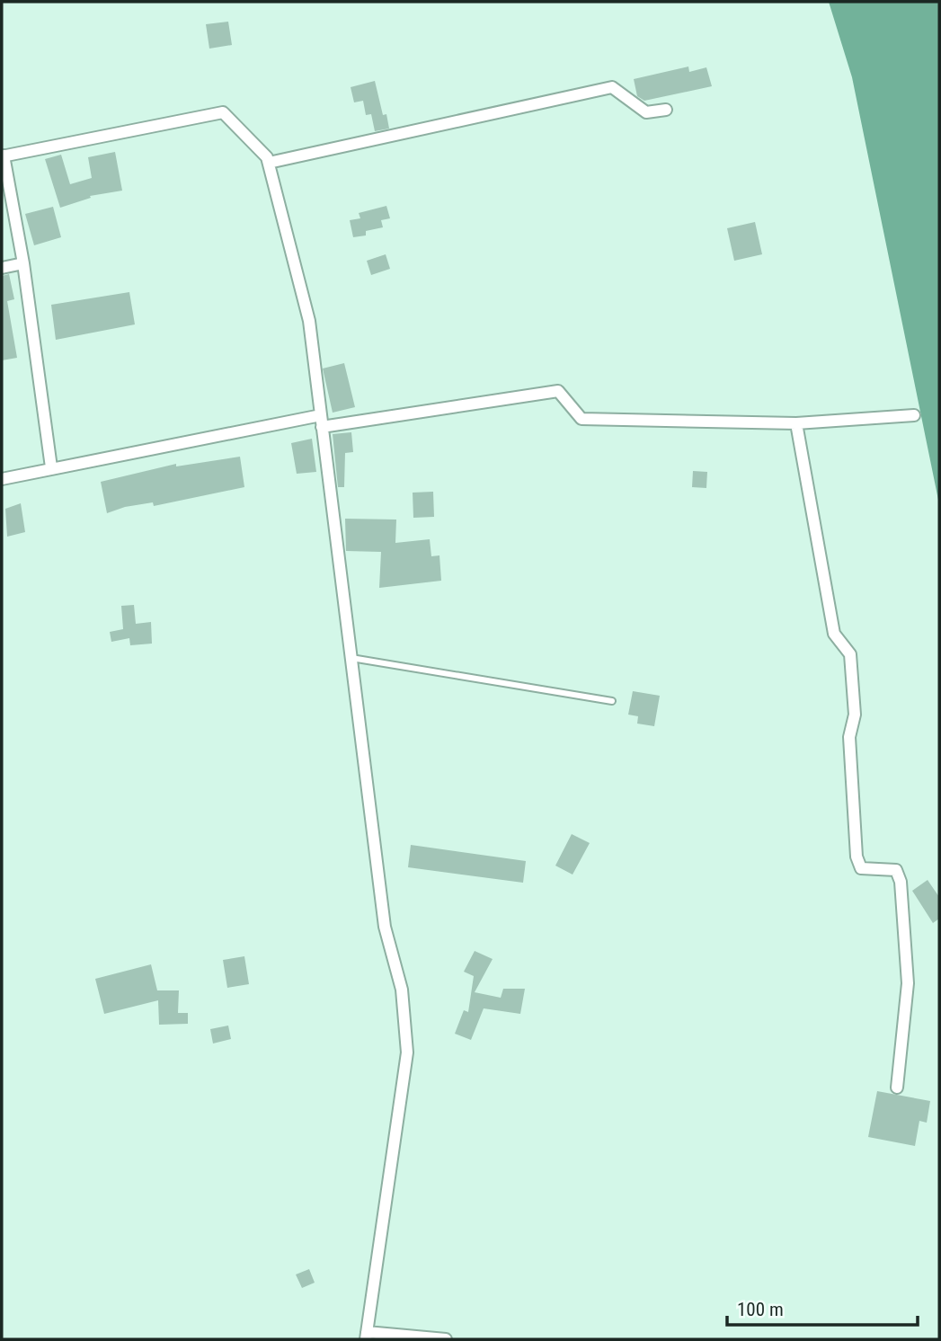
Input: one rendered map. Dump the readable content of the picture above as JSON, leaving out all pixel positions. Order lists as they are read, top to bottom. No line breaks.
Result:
{"scale_bar":"100 m"}
